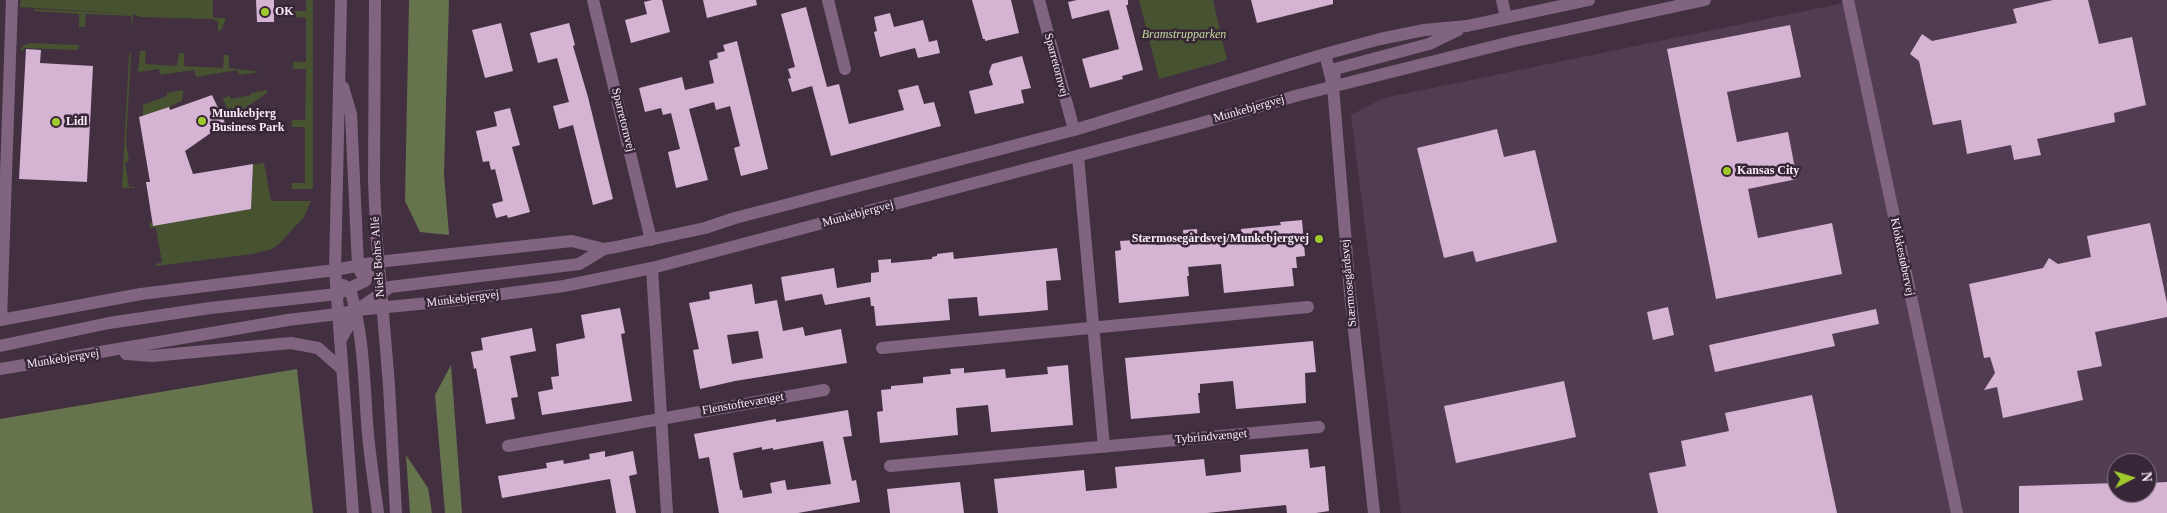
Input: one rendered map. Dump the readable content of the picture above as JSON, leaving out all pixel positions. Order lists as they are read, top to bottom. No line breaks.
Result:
{"streets":{"street":["Sparretornvej","Munkebjergvej","Niels Bohrs Allé","Klokkestøbervej","Stærmosegårdsvej","Flenstoftevænget","Tybrindvænget"]},"crossings":[["Munkebjergvej","Niels Bohrs Allé"],["Munkebjergvej","Stærmosegårdsvej"]],"parks":["Bramstrupparken"],"places":["OK","Munkebjerg Business Park","Lidl","Kansas City","Stærmosegårdsvej/Munkebjergvej"],"north":"right"}
